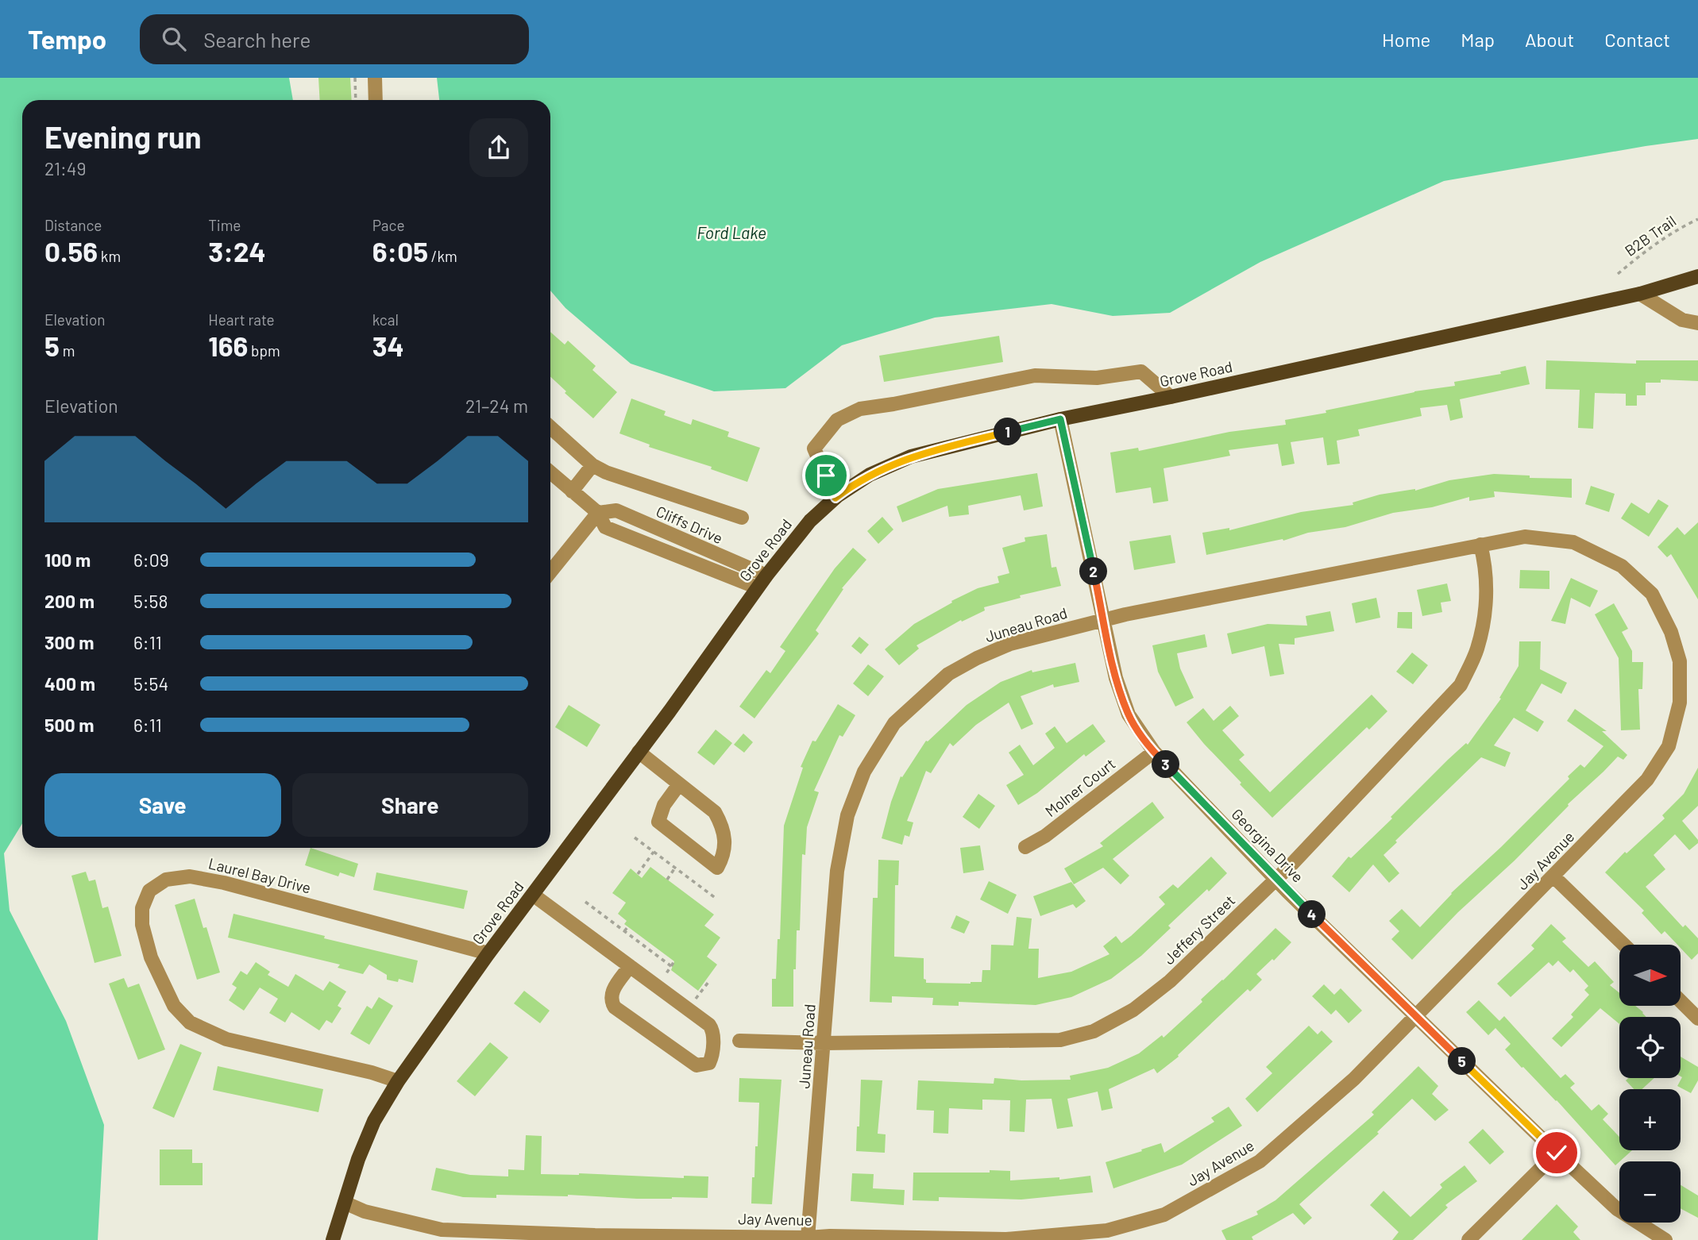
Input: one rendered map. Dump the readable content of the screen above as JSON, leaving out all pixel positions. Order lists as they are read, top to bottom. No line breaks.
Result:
{"streets":{"main road":["Grove Road"],"street":["Cliffs Drive","Juneau Road","Molner Court","Georgina Drive","Jay Avenue","Laurel Bay Drive","Jeffery Street"],"path":["B2B Trail"]},"crossings":[["Grove Road","Cliffs Drive"],["Grove Road","Georgina Drive"],["Grove Road","Jay Avenue"],["Grove Road","Laurel Bay Drive"],["Juneau Road","Georgina Drive"],["Juneau Road","Jay Avenue"],["Juneau Road","Jeffery Street"],["Molner Court","Georgina Drive"],["Georgina Drive","Jay Avenue"],["Georgina Drive","Jeffery Street"],["Jay Avenue","Jeffery Street"]],"water":["Ford Lake"],"north":"right","page":{"header":"Tempo","search":"Search here","nav":["Home","Map","About","Contact"],"heading":["Evening run","21:49"],"stats":[["Distance","0.56 km"],["Time","3:24"],["Pace","6:05 /km"],["Elevation","5 m"],["Heart rate","166 bpm"],["kcal","34"]],"chart":["Elevation","21–24 m"],"pins":["1","2","3","4","5"],"list":[{"name":"100 m","note":"6:09"},{"name":"200 m","note":"5:58"},{"name":"300 m","note":"6:11"},{"name":"400 m","note":"5:54"},{"name":"500 m","note":"6:11"}],"buttons":["Save","Share"],"map_buttons":["+","−"]}}
